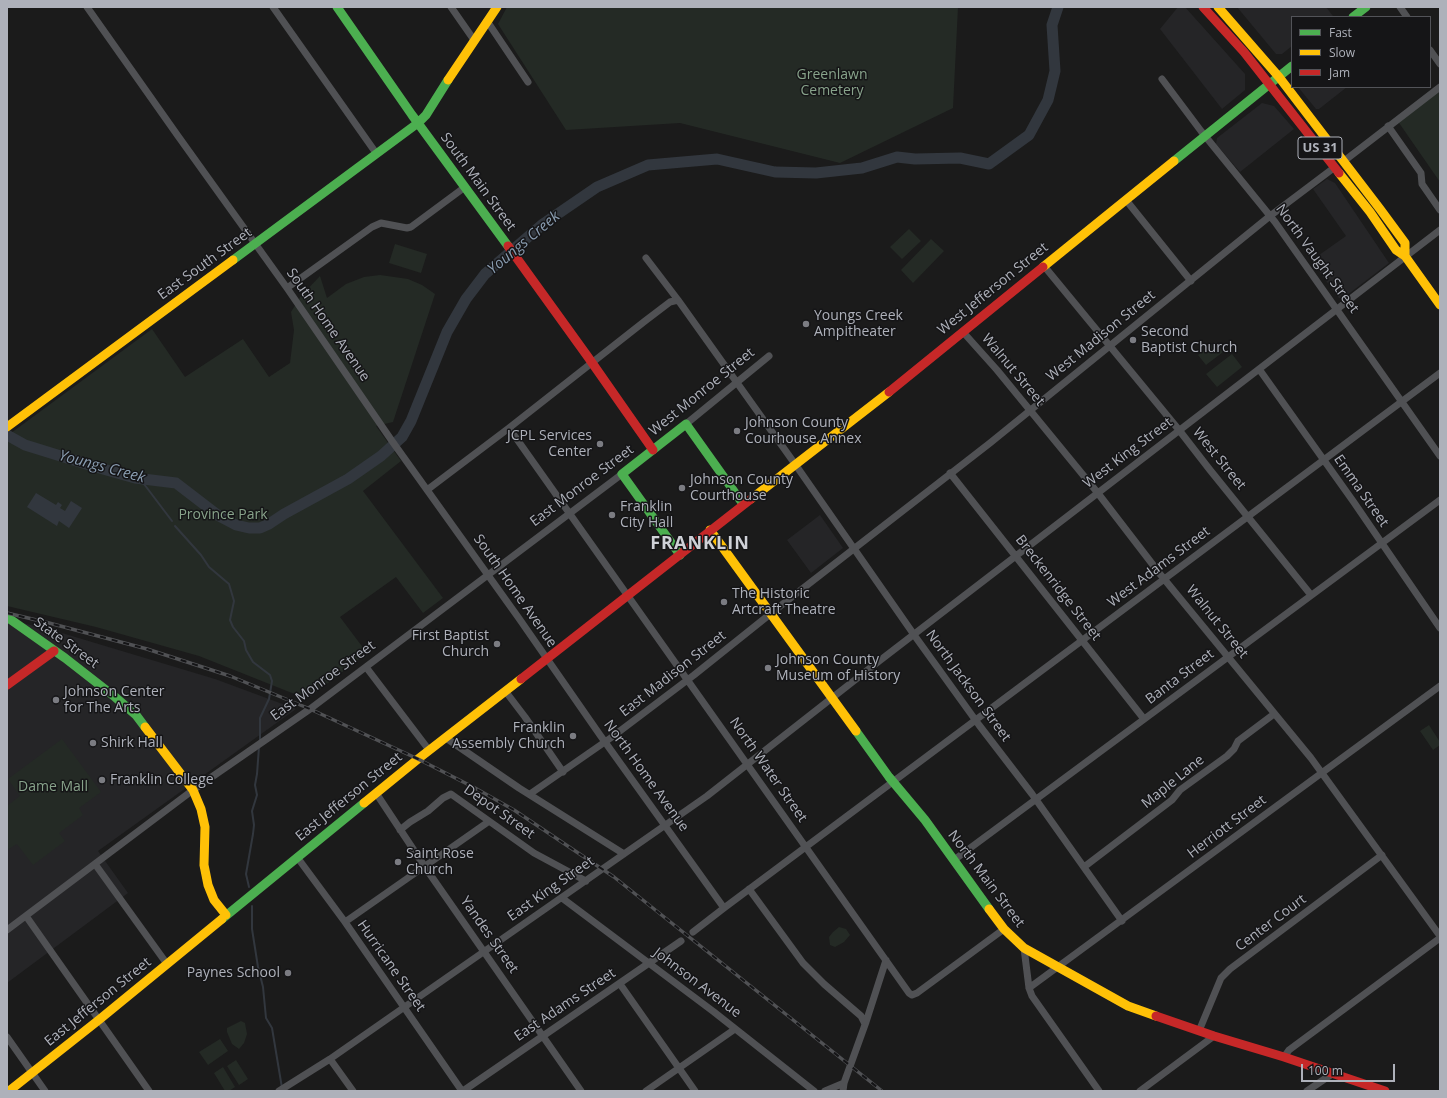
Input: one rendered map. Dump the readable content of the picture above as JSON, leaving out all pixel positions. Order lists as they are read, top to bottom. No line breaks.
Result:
{"streets":{"street":["US 31","South Main Street","North Vaught Street","East South Street","West Jefferson Street","South Home Avenue","West Madison Street","Walnut Street","West Monroe Street","West King Street","West Street","East Monroe Street","Emma Street","West Adams Street","Breckenridge Street","State Street","East Madison Street","Banta Street","North Jackson Street","North Water Street","North Home Avenue","Maple Lane","East Jefferson Street","Depot Street","Herriott Street","North Main Street","East King Street","Center Court","Yandes Street","Hurricane Street","Johnson Avenue","East Adams Street"]},"crossings":[["US 31","West Jefferson Street"],["US 31","West Madison Street"],["US 31","West King Street"],["South Main Street","East South Street"],["South Main Street","West Monroe Street"],["South Main Street","East Monroe Street"],["North Vaught Street","West Jefferson Street"],["North Vaught Street","West Madison Street"],["North Vaught Street","West King Street"],["North Vaught Street","West Adams Street"],["East South Street","South Home Avenue"],["West Jefferson Street","Walnut Street"],["West Jefferson Street","West Street"],["West Jefferson Street","North Jackson Street"],["West Jefferson Street","East Jefferson Street"],["West Jefferson Street","North Main Street"],["South Home Avenue","East Monroe Street"],["South Home Avenue","North Home Avenue"],["South Home Avenue","East Jefferson Street"],["West Madison Street","Walnut Street"],["West Madison Street","West Street"],["West Madison Street","Breckenridge Street"],["West Madison Street","East Madison Street"],["West Madison Street","North Jackson Street"],["West Madison Street","North Main Street"],["Walnut Street","West King Street"],["Walnut Street","West Adams Street"],["Walnut Street","Banta Street"],["Walnut Street","Maple Lane"],["Walnut Street","Herriott Street"],["Walnut Street","Center Court"],["West Monroe Street","East Monroe Street"],["West Monroe Street","North Jackson Street"],["West King Street","West Street"],["West King Street","Emma Street"],["West King Street","Breckenridge Street"],["West King Street","North Jackson Street"],["West King Street","North Main Street"],["West King Street","East King Street"],["West Street","West Adams Street"],["West Street","Banta Street"],["East Monroe Street","State Street"],["East Monroe Street","North Water Street"],["Emma Street","West Adams Street"],["Emma Street","Banta Street"],["West Adams Street","Breckenridge Street"],["West Adams Street","North Jackson Street"],["West Adams Street","North Main Street"],["Breckenridge Street","Banta Street"],["State Street","East Jefferson Street"],["East Madison Street","North Water Street"],["East Madison Street","North Home Avenue"],["East Madison Street","North Main Street"],["Banta Street","North Jackson Street"],["Banta Street","North Main Street"],["North Jackson Street","Maple Lane"],["North Jackson Street","Herriott Street"],["North Water Street","East Jefferson Street"],["North Water Street","North Main Street"],["North Water Street","East King Street"],["North Home Avenue","East Jefferson Street"],["North Home Avenue","East King Street"],["East Jefferson Street","North Main Street"],["East Jefferson Street","Yandes Street"],["East Jefferson Street","Hurricane Street"],["Depot Street","East King Street"],["Depot Street","Yandes Street"],["Herriott Street","North Main Street"],["North Main Street","East King Street"],["North Main Street","Center Court"],["East King Street","Yandes Street"],["East King Street","Hurricane Street"],["East King Street","Johnson Avenue"],["Yandes Street","East Adams Street"],["Hurricane Street","East Adams Street"],["Johnson Avenue","East Adams Street"]],"districts":["FRANKLIN"],"water":["Youngs Creek"],"parks":["Greenlawn Cemetery","Province Park","Dame Mall"],"places":["Youngs Creek Ampitheater","Second Baptist Church","Johnson County Courhouse Annex","JCPL Services Center","Johnson County Courthouse","Franklin City Hall","The Historic Artcraft Theatre","First Baptist Church","Johnson County Museum of History","Johnson Center for The Arts","Franklin Assembly Church","Shirk Hall","Franklin College","Saint Rose Church","Paynes School"],"legend":["Fast","Slow","Jam"],"scale_bar":"100 m"}
